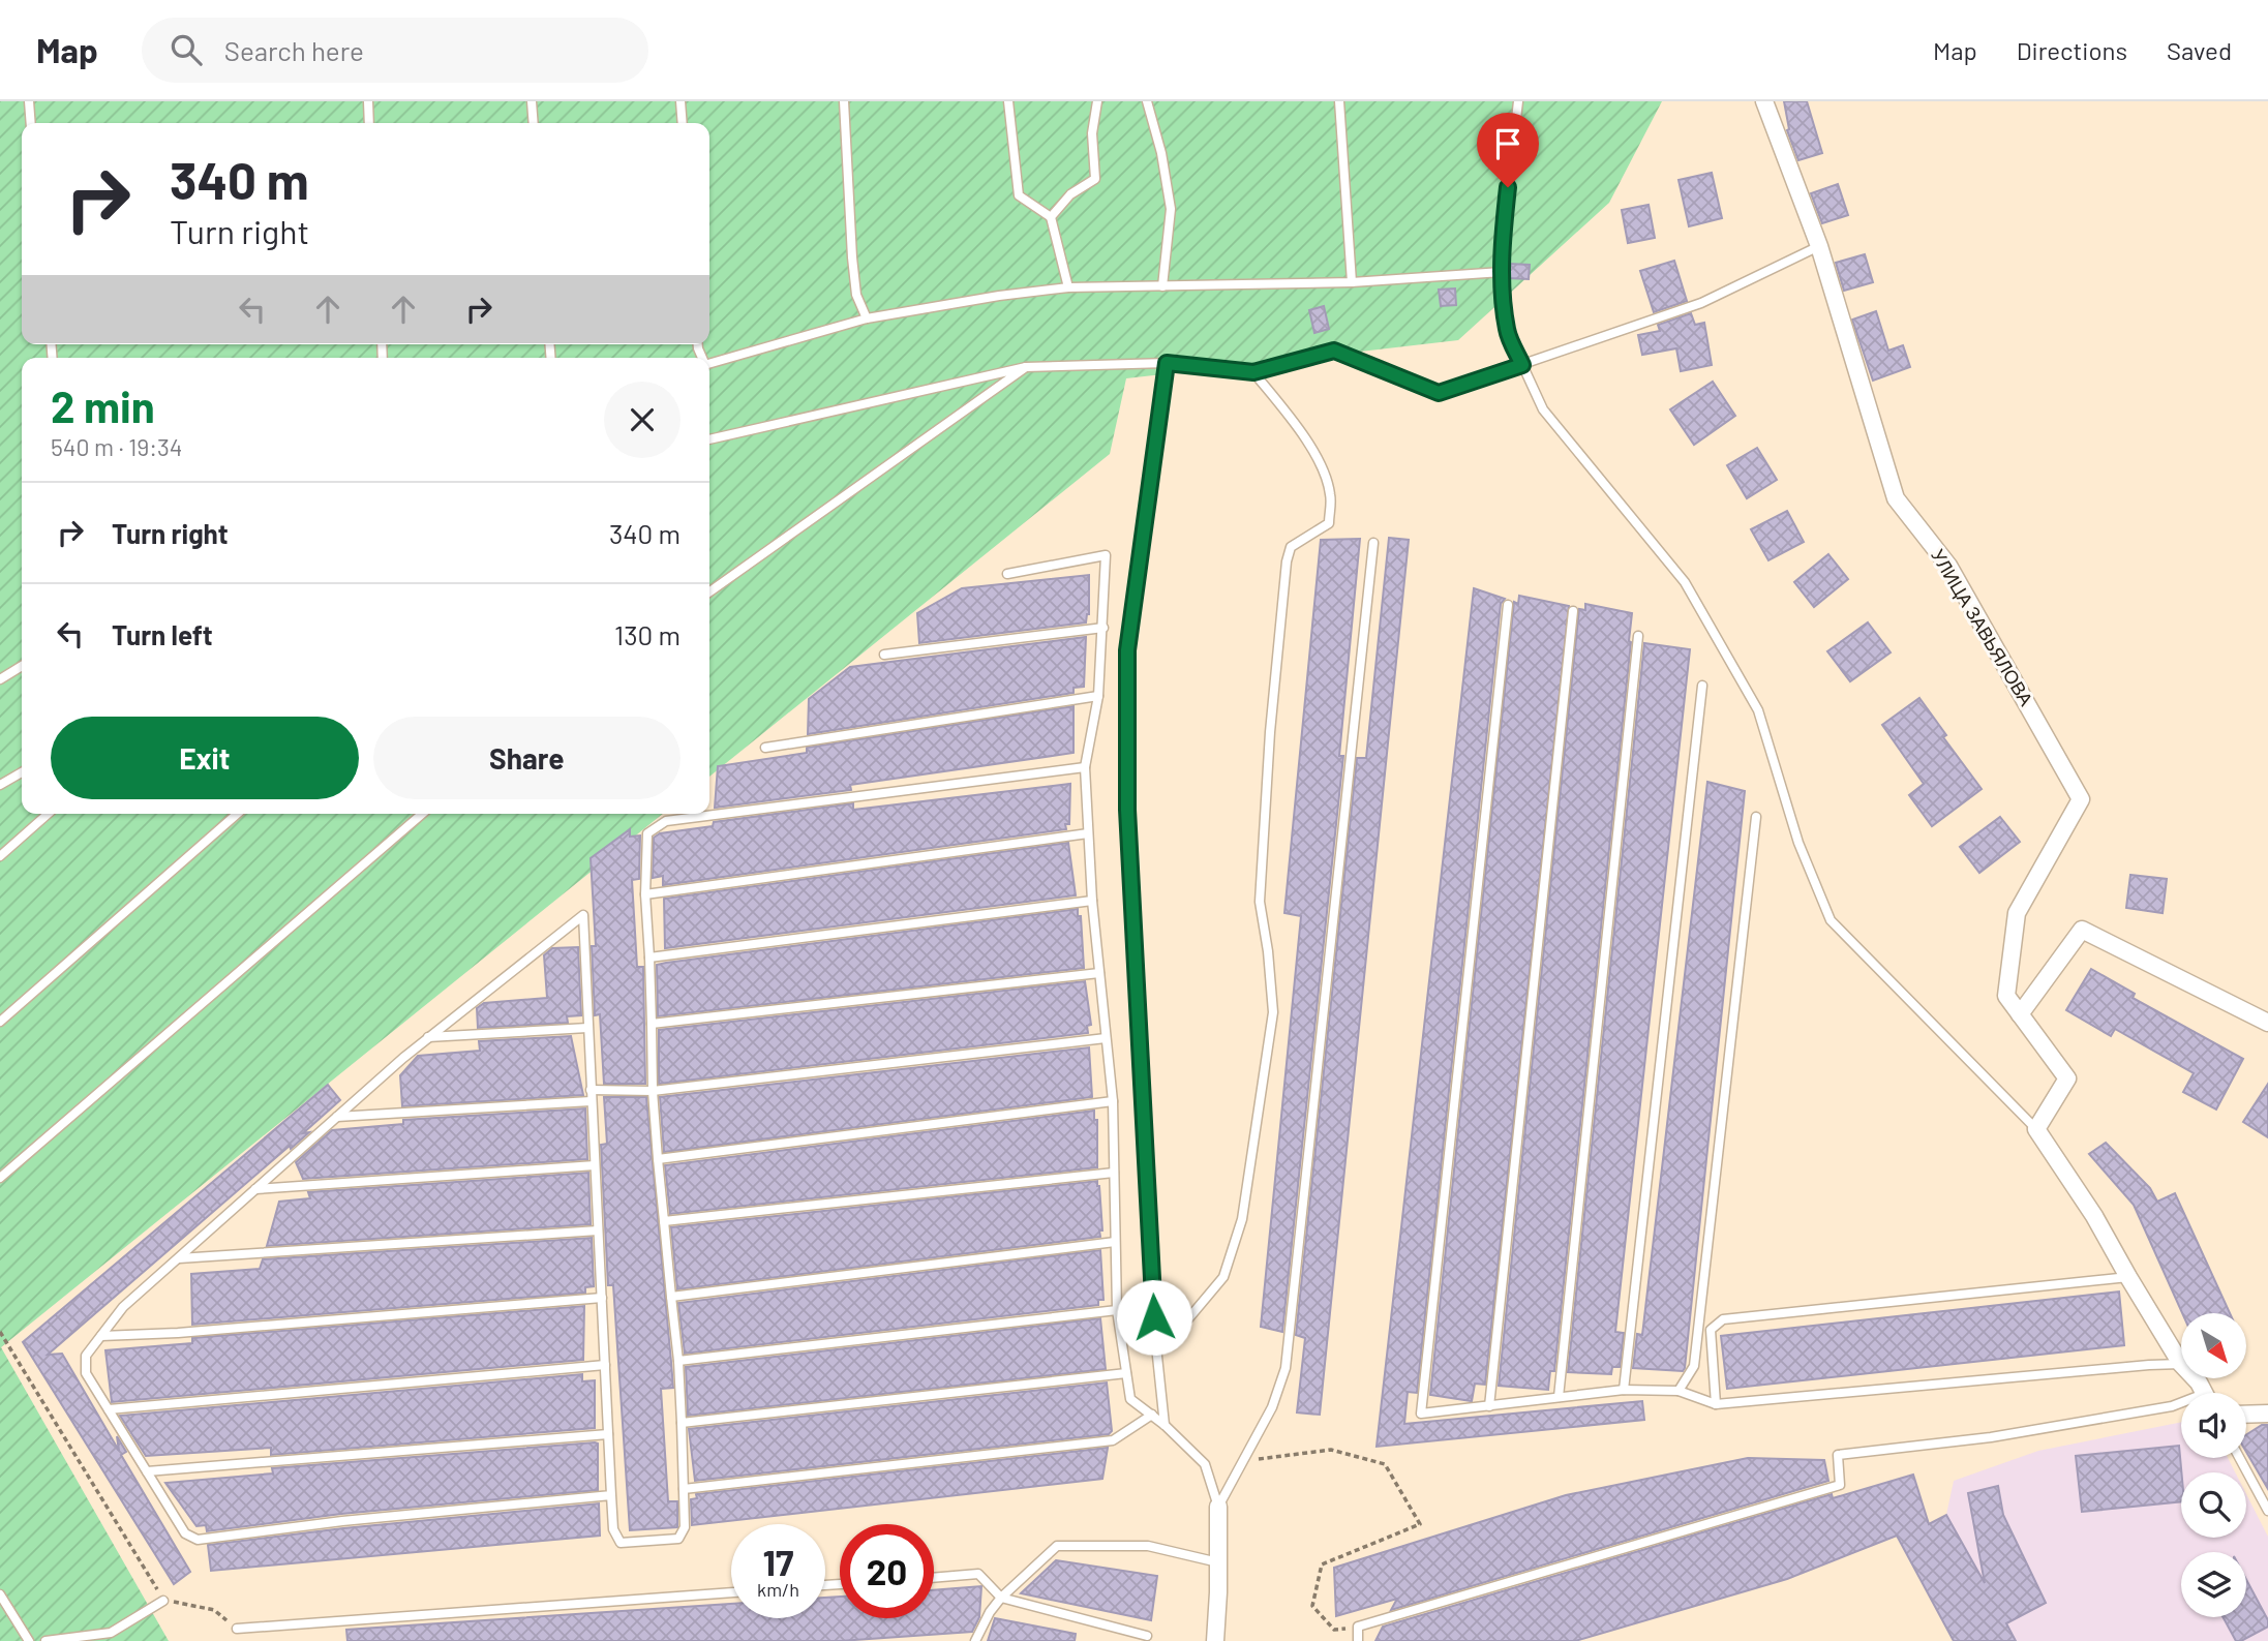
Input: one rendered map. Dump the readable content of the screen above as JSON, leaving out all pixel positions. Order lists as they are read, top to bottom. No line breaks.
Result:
{"streets":{"street":["УЛИЦА ЗАВЬЯЛОВА"]},"north":"bottom right","page":{"header":"Map","search":"Search here","nav":["Map","Directions","Saved"],"turn":["340 m","Turn right"],"heading":["2 min","540 m · 19:34"],"list":[{"name":"Turn right","value":"340 m"},{"name":"Turn left","value":"130 m"}],"buttons":["Exit","Share"],"speed":"17 km/h","limit":"20"}}
